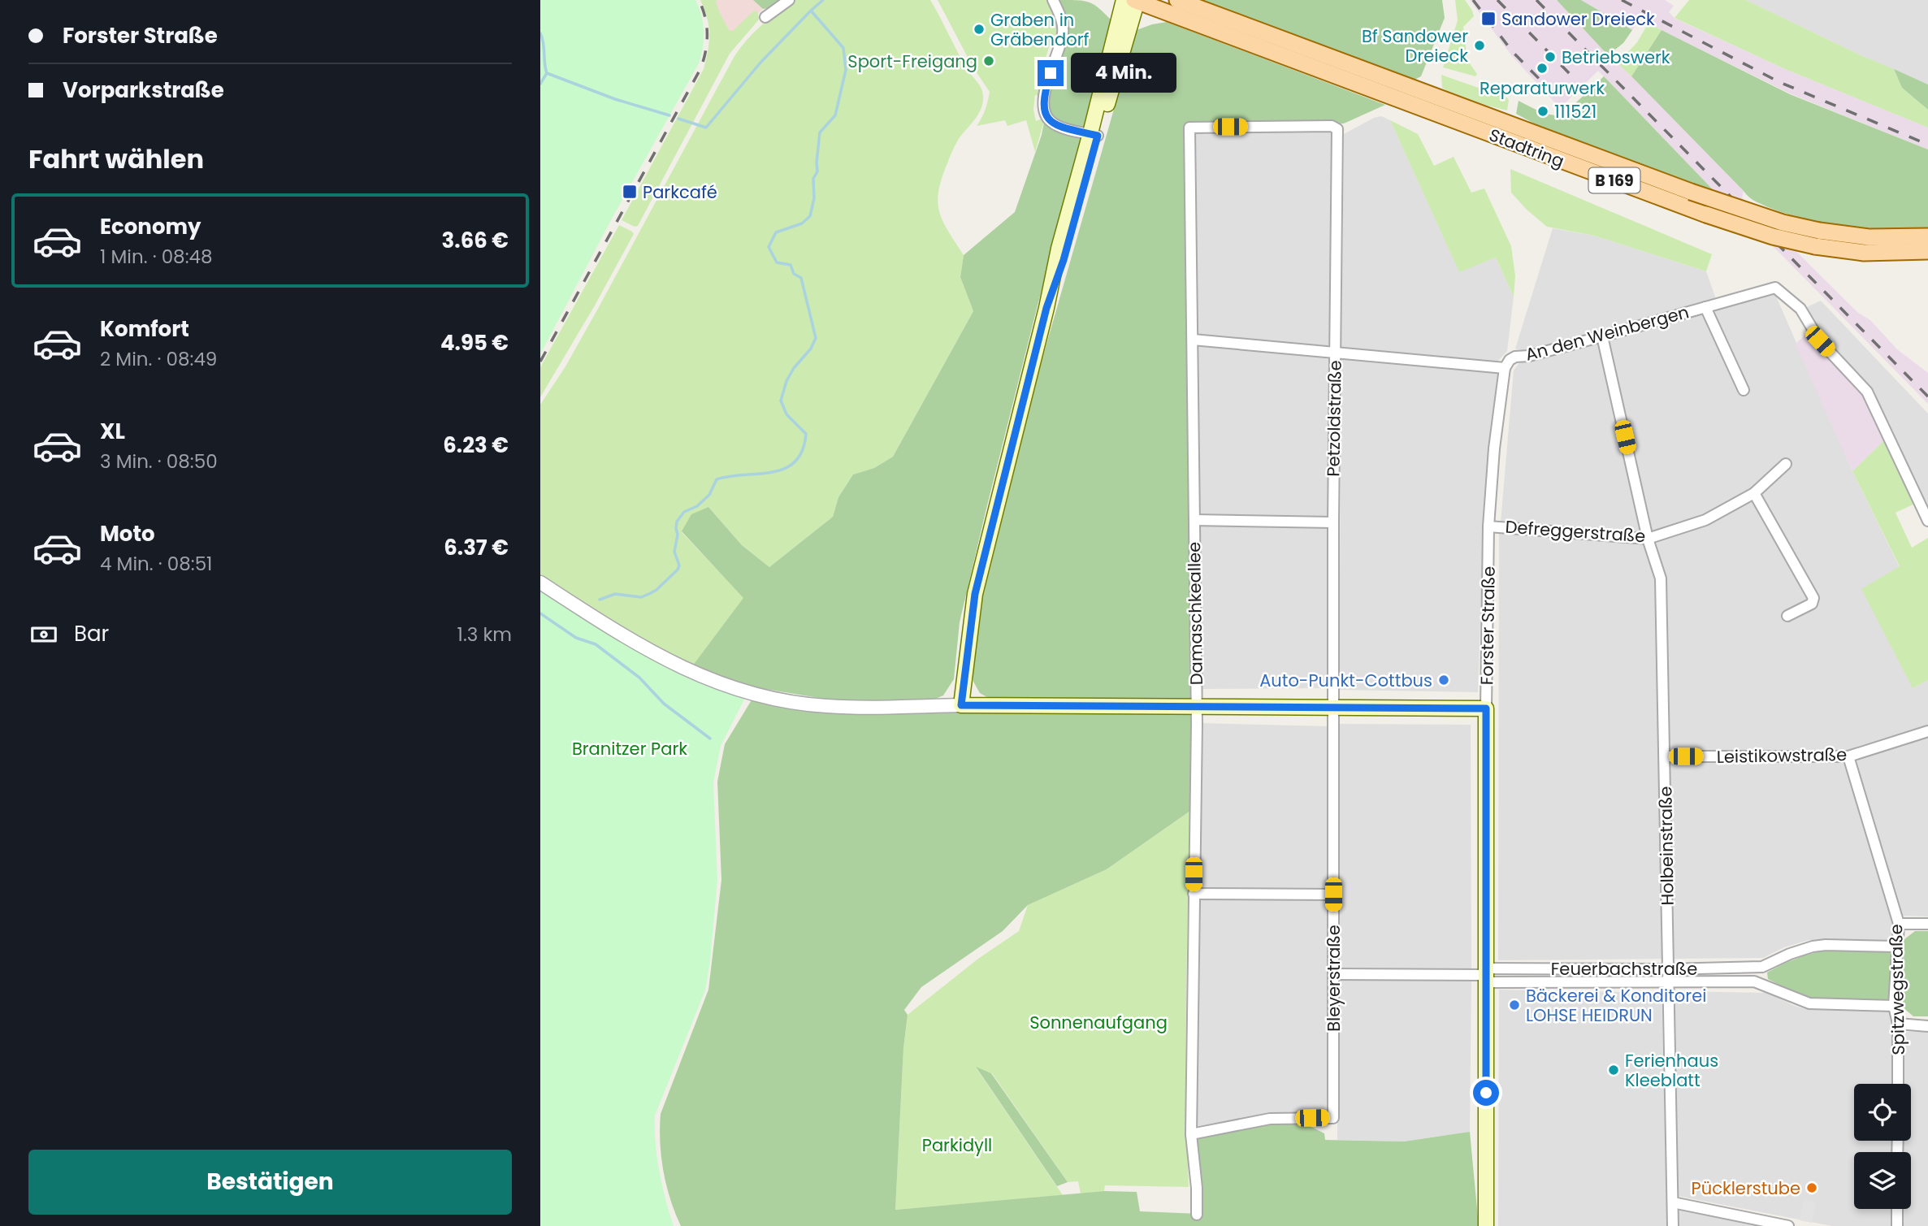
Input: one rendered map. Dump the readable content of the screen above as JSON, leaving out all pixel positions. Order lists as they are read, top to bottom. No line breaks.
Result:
{"streets":{"main road":["Stadtring","B 169","Forster Straße"],"street":["An den Weinbergen","Petzoldstraße","Defreggerstraße","Damaschkeallee","Leistikowstraße","Holbeinstraße","Feuerbachstraße","Bleyerstraße","Spitzwegstraße"]},"crossings":[["An den Weinbergen","Petzoldstraße"],["An den Weinbergen","Damaschkeallee"],["An den Weinbergen","Forster Straße"],["An den Weinbergen","Holbeinstraße"],["Petzoldstraße","Damaschkeallee"],["Petzoldstraße","Bleyerstraße"],["Defreggerstraße","Forster Straße"],["Defreggerstraße","Holbeinstraße"],["Damaschkeallee","Bleyerstraße"],["Forster Straße","Feuerbachstraße"],["Leistikowstraße","Holbeinstraße"],["Leistikowstraße","Spitzwegstraße"],["Holbeinstraße","Feuerbachstraße"],["Feuerbachstraße","Bleyerstraße"],["Feuerbachstraße","Spitzwegstraße"]],"parks":["Branitzer Park","Sonnenaufgang","Parkidyll"],"places":{"transit":["Sandower Dreieck","Parkcafé"],"other":["Graben in Gräbendorf","Bf Sandower Dreieck","Betriebswerk","Sport-Freigang","Reparaturwerk","111521","Auto-Punkt-Cottbus","Bäckerei & Konditorei LOHSE HEIDRUN","Ferienhaus Kleeblatt","Pücklerstube"]},"page":{"banner":["Forster Straße","Vorparkstraße"],"bubble":"4 Min.","heading":"Fahrt wählen","list":[{"name":"Economy","note":"1 Min. · 08:48","value":"3.66 €"},{"name":"Komfort","note":"2 Min. · 08:49","value":"4.95 €"},{"name":"XL","note":"3 Min. · 08:50","value":"6.23 €"},{"name":"Moto","note":"4 Min. · 08:51","value":"6.37 €"}],"pay":["Bar","1.3 km"],"buttons":"Bestätigen"}}
